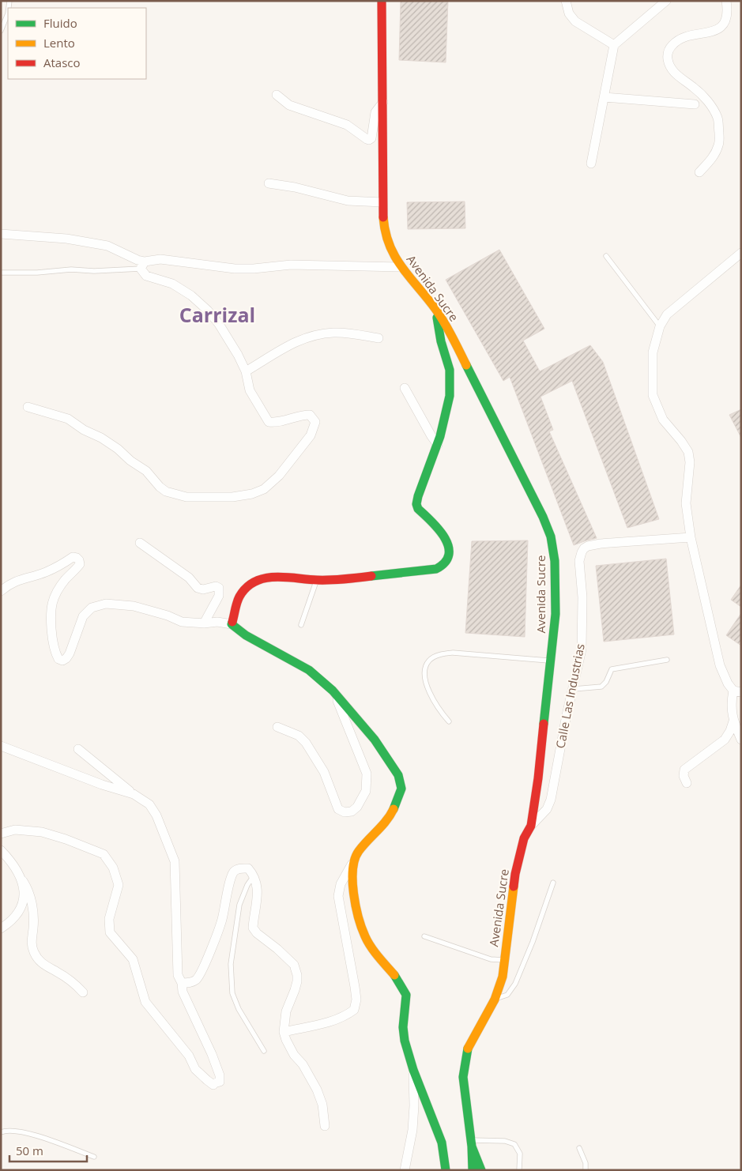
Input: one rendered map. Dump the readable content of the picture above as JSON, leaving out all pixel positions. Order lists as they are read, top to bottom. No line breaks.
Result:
{"streets":{"street":["Avenida Sucre","Calle Las Industrias"]},"crossings":[["Avenida Sucre","Calle Las Industrias"]],"districts":["Carrizal"],"legend":["Fluido","Lento","Atasco"],"scale_bar":"50 m"}
